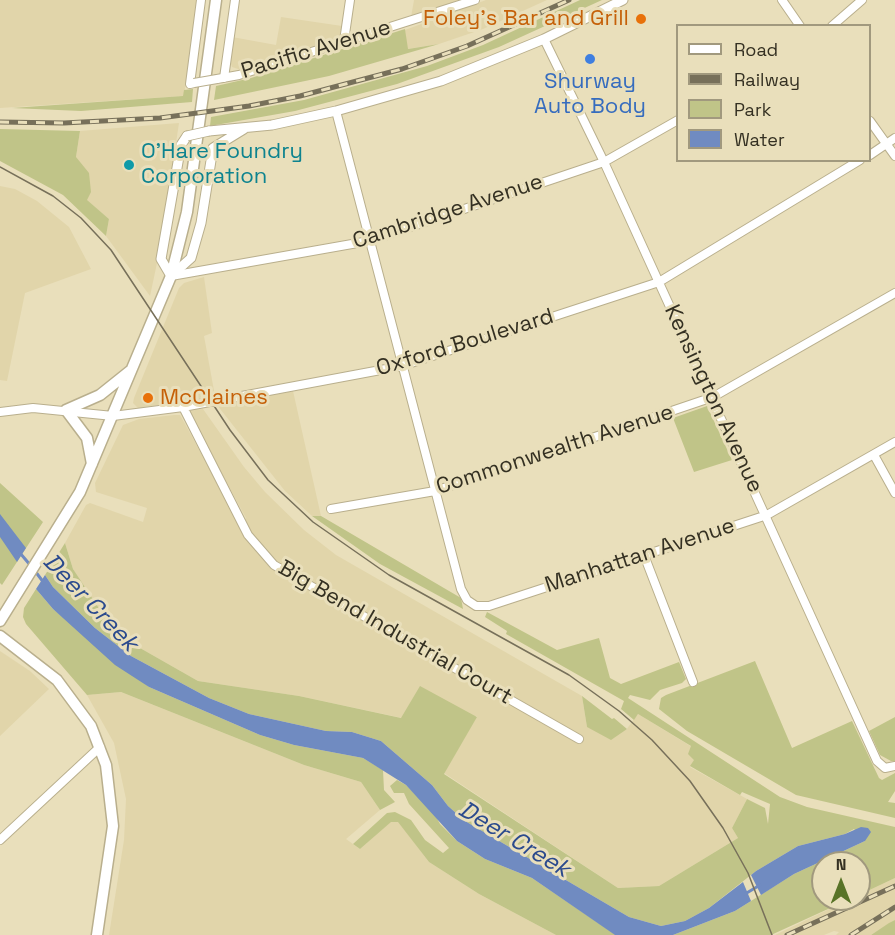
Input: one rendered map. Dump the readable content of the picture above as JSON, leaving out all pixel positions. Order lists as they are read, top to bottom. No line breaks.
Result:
{"streets":{"street":["Pacific Avenue","Cambridge Avenue","Oxford Boulevard","Kensington Avenue","Commonwealth Avenue","Manhattan Avenue","Big Bend Industrial Court"]},"crossings":[["Cambridge Avenue","Kensington Avenue"],["Oxford Boulevard","Kensington Avenue"],["Oxford Boulevard","Big Bend Industrial Court"],["Kensington Avenue","Commonwealth Avenue"],["Kensington Avenue","Manhattan Avenue"],["Commonwealth Avenue","Manhattan Avenue"]],"water":["Deer Creek"],"places":["Foley's Bar and Grill","Shurway Auto Body","O'Hare Foundry Corporation","McClaines"],"legend":["Road","Railway","Park","Water"],"north":"top"}
